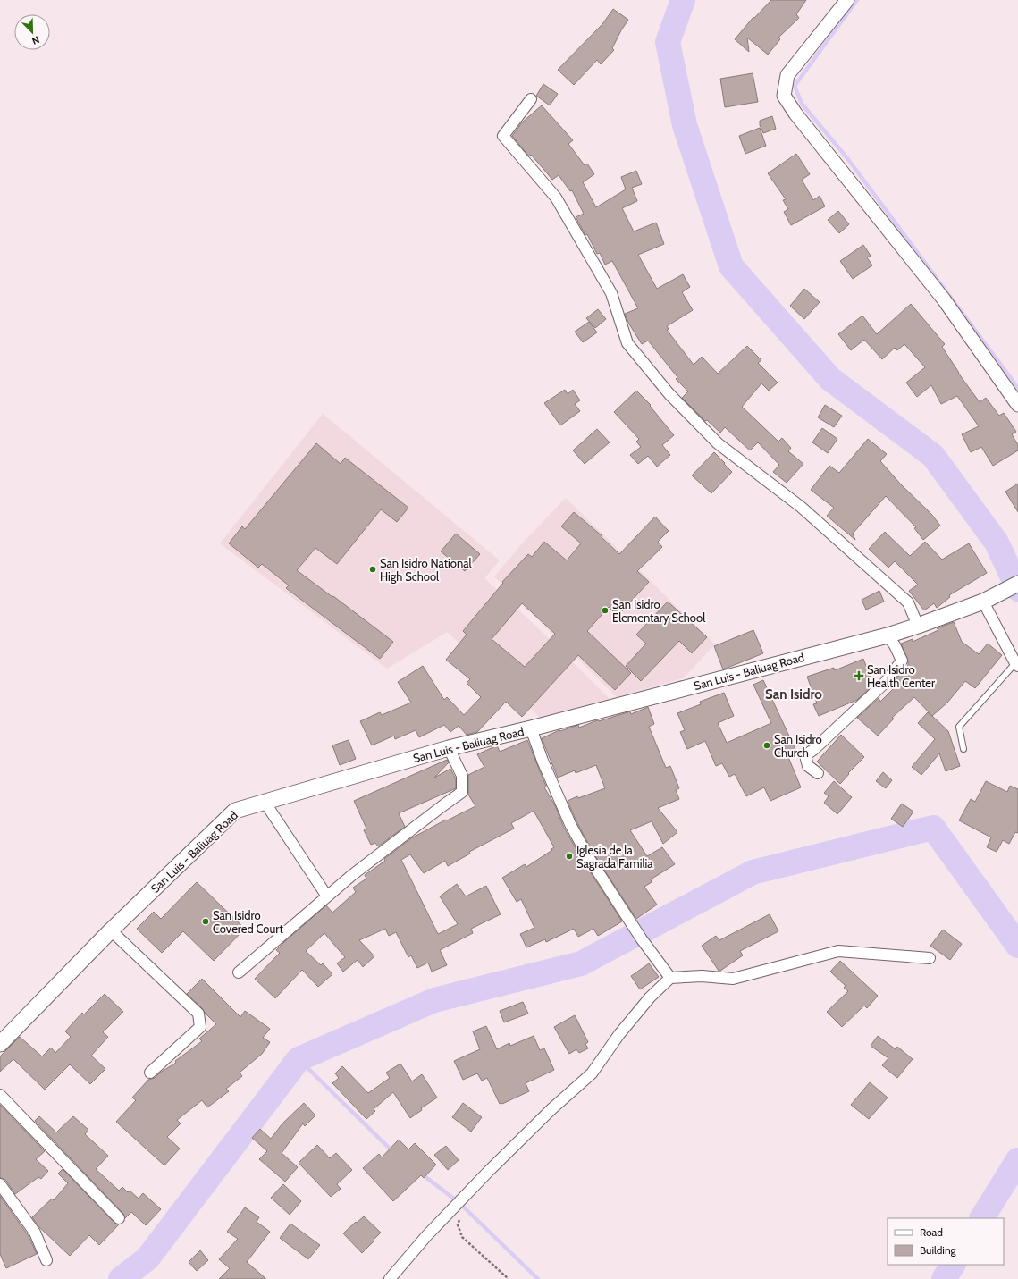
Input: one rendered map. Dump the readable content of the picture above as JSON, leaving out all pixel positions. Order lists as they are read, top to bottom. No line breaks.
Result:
{"streets":{"main road":["San Luis - Baliuag Road"]},"districts":["San Isidro"],"places":{"other":["San Isidro National High School","San Isidro Elementary School","San Isidro Church","Iglesia de la Sagrada Familia","San Isidro Covered Court"],"health":["San Isidro Health Center"]},"legend":["Road","Building"],"north":"bottom right"}
